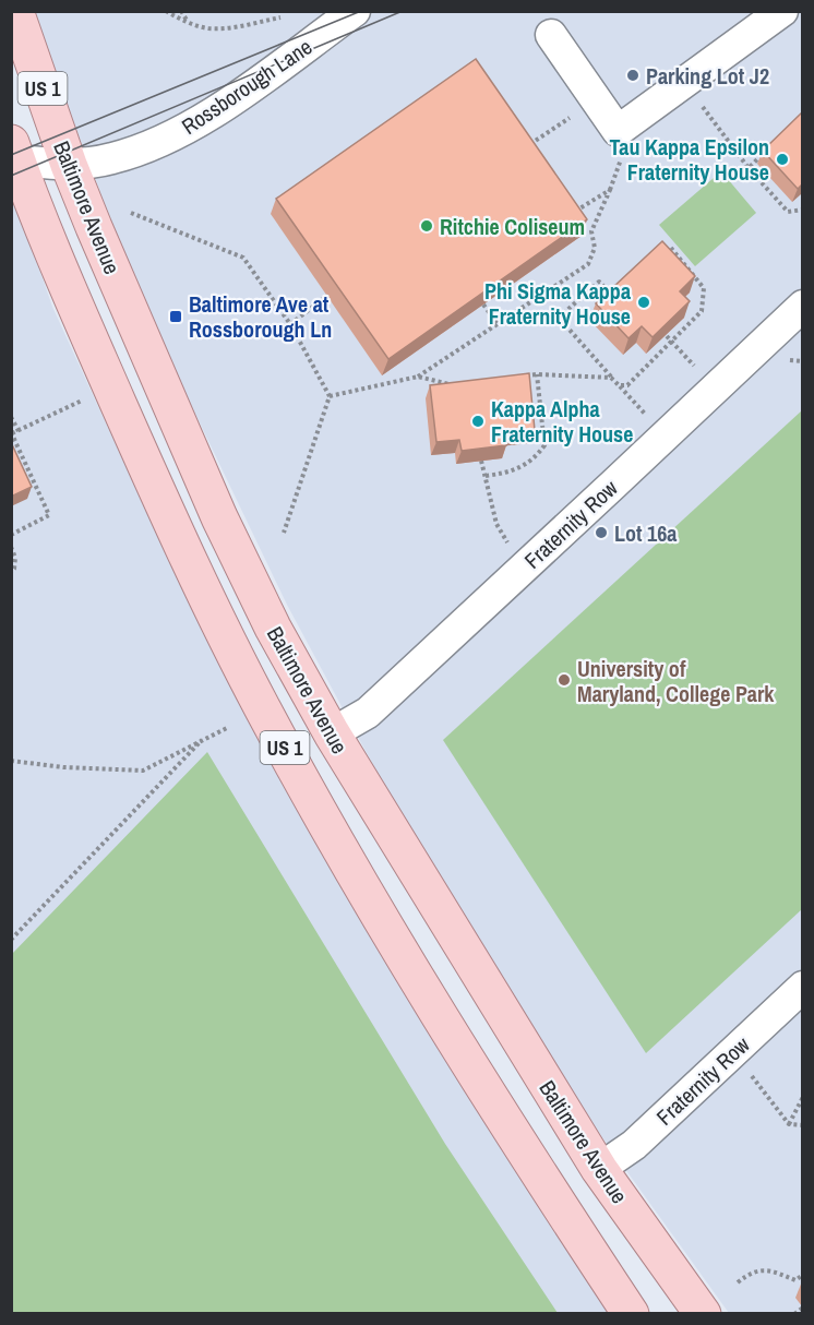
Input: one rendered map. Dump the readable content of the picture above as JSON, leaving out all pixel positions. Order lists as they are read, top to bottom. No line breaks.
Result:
{"streets":{"main road":["US 1","Baltimore Avenue"],"street":["Rossborough Lane","Fraternity Row"]},"crossings":[["Rossborough Lane","US 1"],["Rossborough Lane","Baltimore Avenue"],["Baltimore Avenue","Fraternity Row"]],"places":{"other":["Parking Lot J2","Tau Kappa Epsilon Fraternity House","Ritchie Coliseum","Phi Sigma Kappa Fraternity House","Kappa Alpha Fraternity House","Lot 16a","University of Maryland, College Park"],"transit":["Baltimore Ave at Rossborough Ln"]}}
